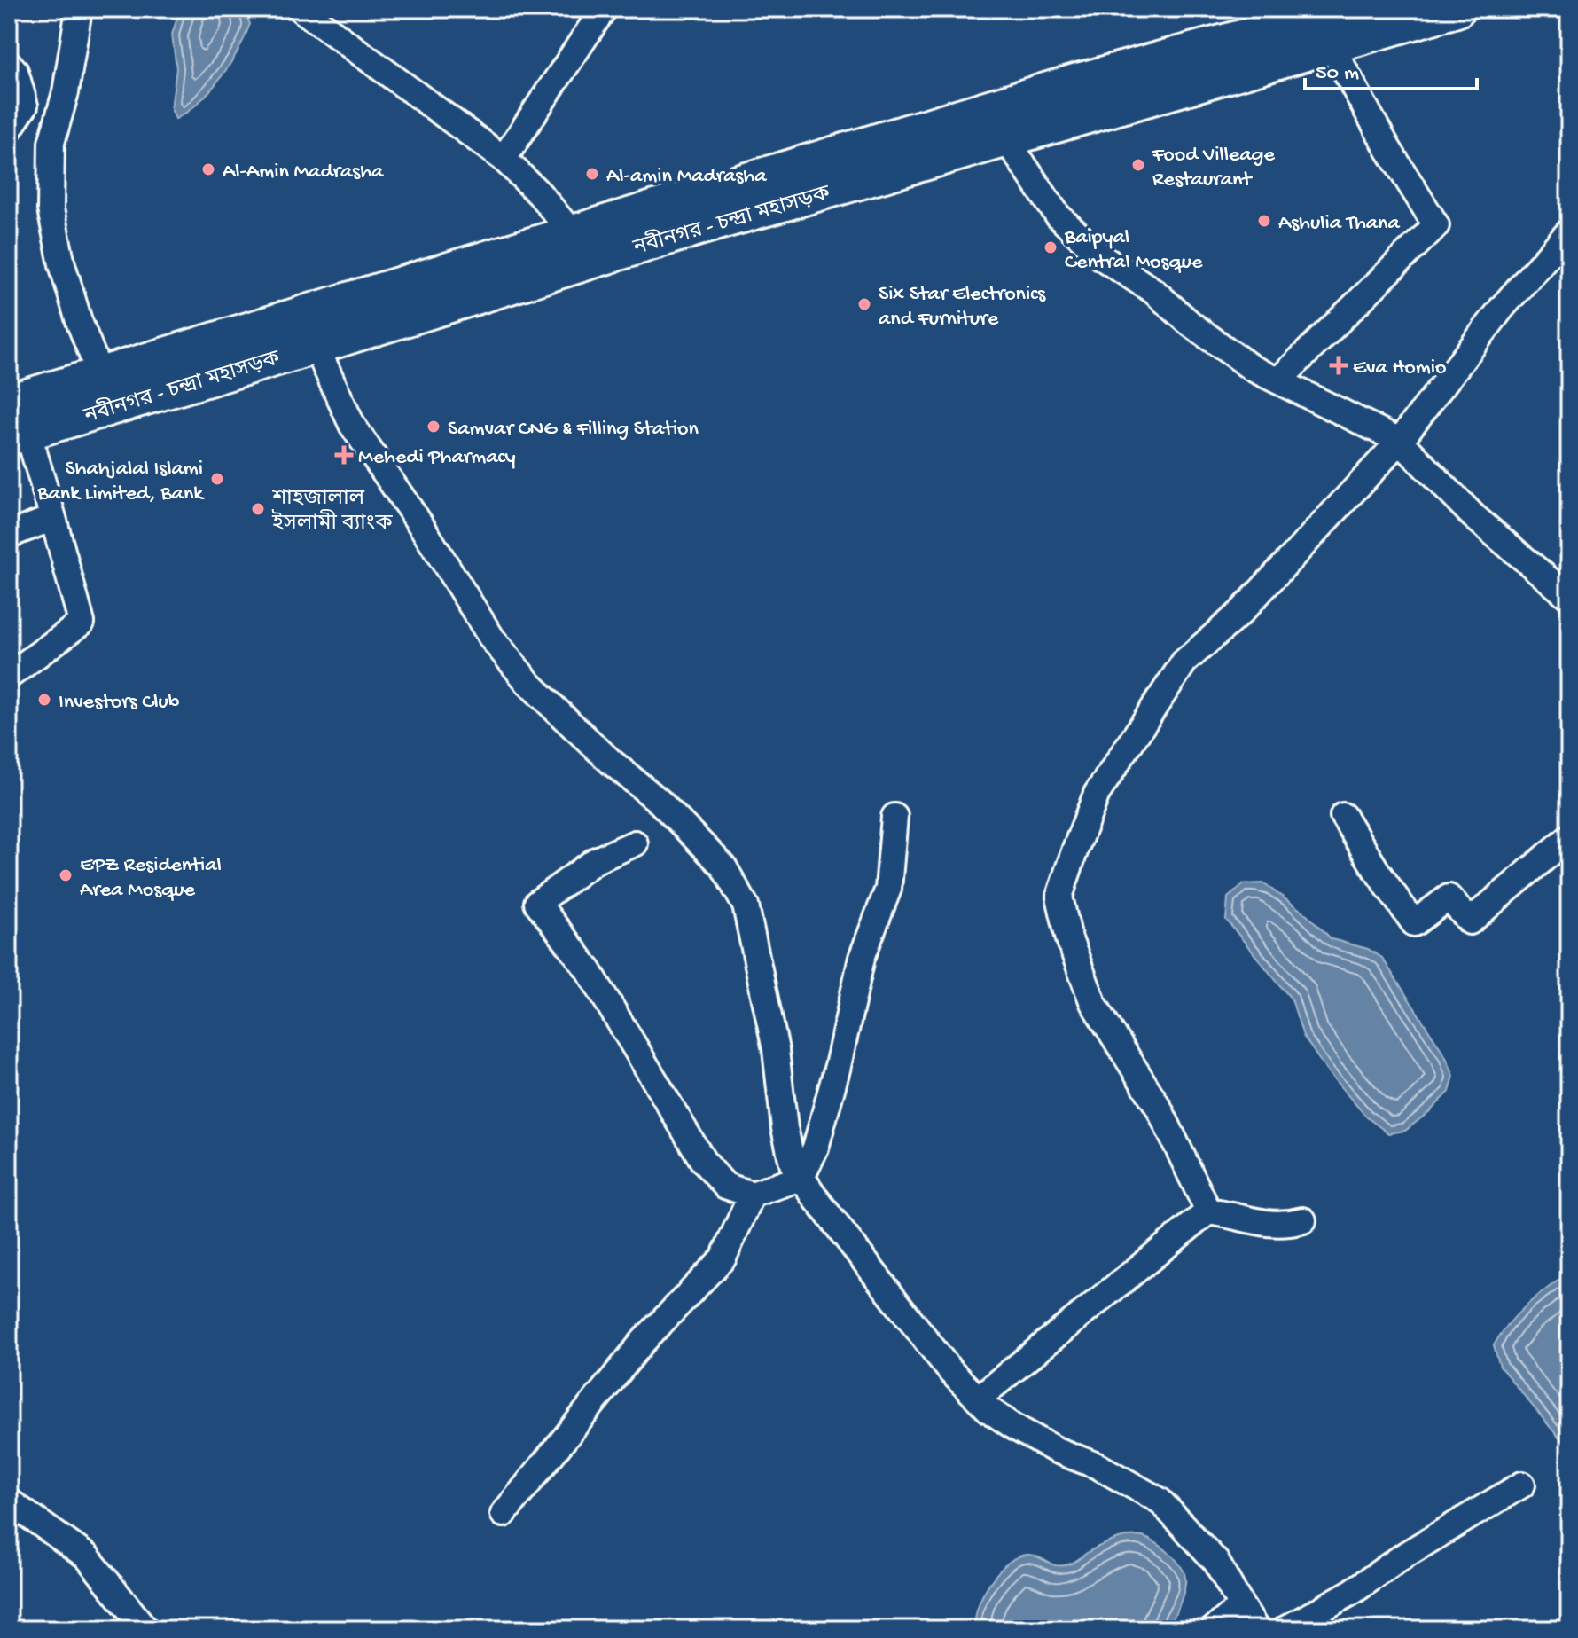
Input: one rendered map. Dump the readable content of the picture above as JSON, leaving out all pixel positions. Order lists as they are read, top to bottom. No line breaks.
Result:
{"streets":{"highway":["নবীনগর - চন্দ্রা মহাসড়ক"]},"places":{"other":["Food Villeage Restaurant","Al-Amin Madrasha","Al-amin Madrasha","Ashulia Thana","Baipyal Central Mosque","Six Star Electronics and Furniture","Samvar CNG & Filling Station","Shahjalal Islami Bank Limited, Bank","শাহজালাল ইসলামী ব্যাংক","Investors Club","EPZ Residential Area Mosque"],"health":["Eva Homio","Mehedi Pharmacy"]},"scale_bar":"50 m"}
